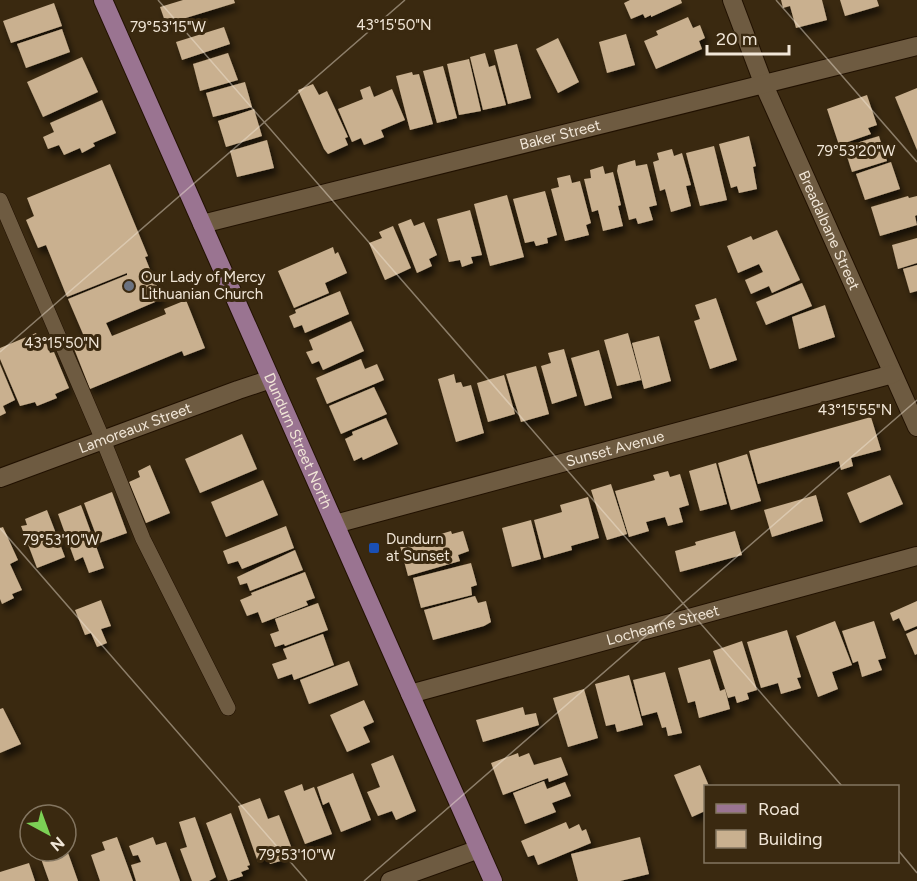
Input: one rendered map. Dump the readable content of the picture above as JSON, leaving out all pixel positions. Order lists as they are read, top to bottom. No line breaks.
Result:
{"streets":{"main road":["Dundurn Street North"],"street":["Baker Street","Breadalbane Street","Lamoreaux Street","Sunset Avenue","Lochearne Street"]},"crossings":[["Baker Street","Breadalbane Street"],["Baker Street","Dundurn Street North"],["Breadalbane Street","Sunset Avenue"],["Lamoreaux Street","Dundurn Street North"],["Dundurn Street North","Sunset Avenue"],["Dundurn Street North","Lochearne Street"]],"places":{"other":["Our Lady of Mercy Lithuanian Church"],"transit":["Dundurn at Sunset"]},"legend":["Road","Building"],"scale_bar":"20 m","north":"bottom right","coordinates":["43°15'50\"N","79°53'15\"W","79°53'20\"W","43°15'55\"N","79°53'10\"W"]}
